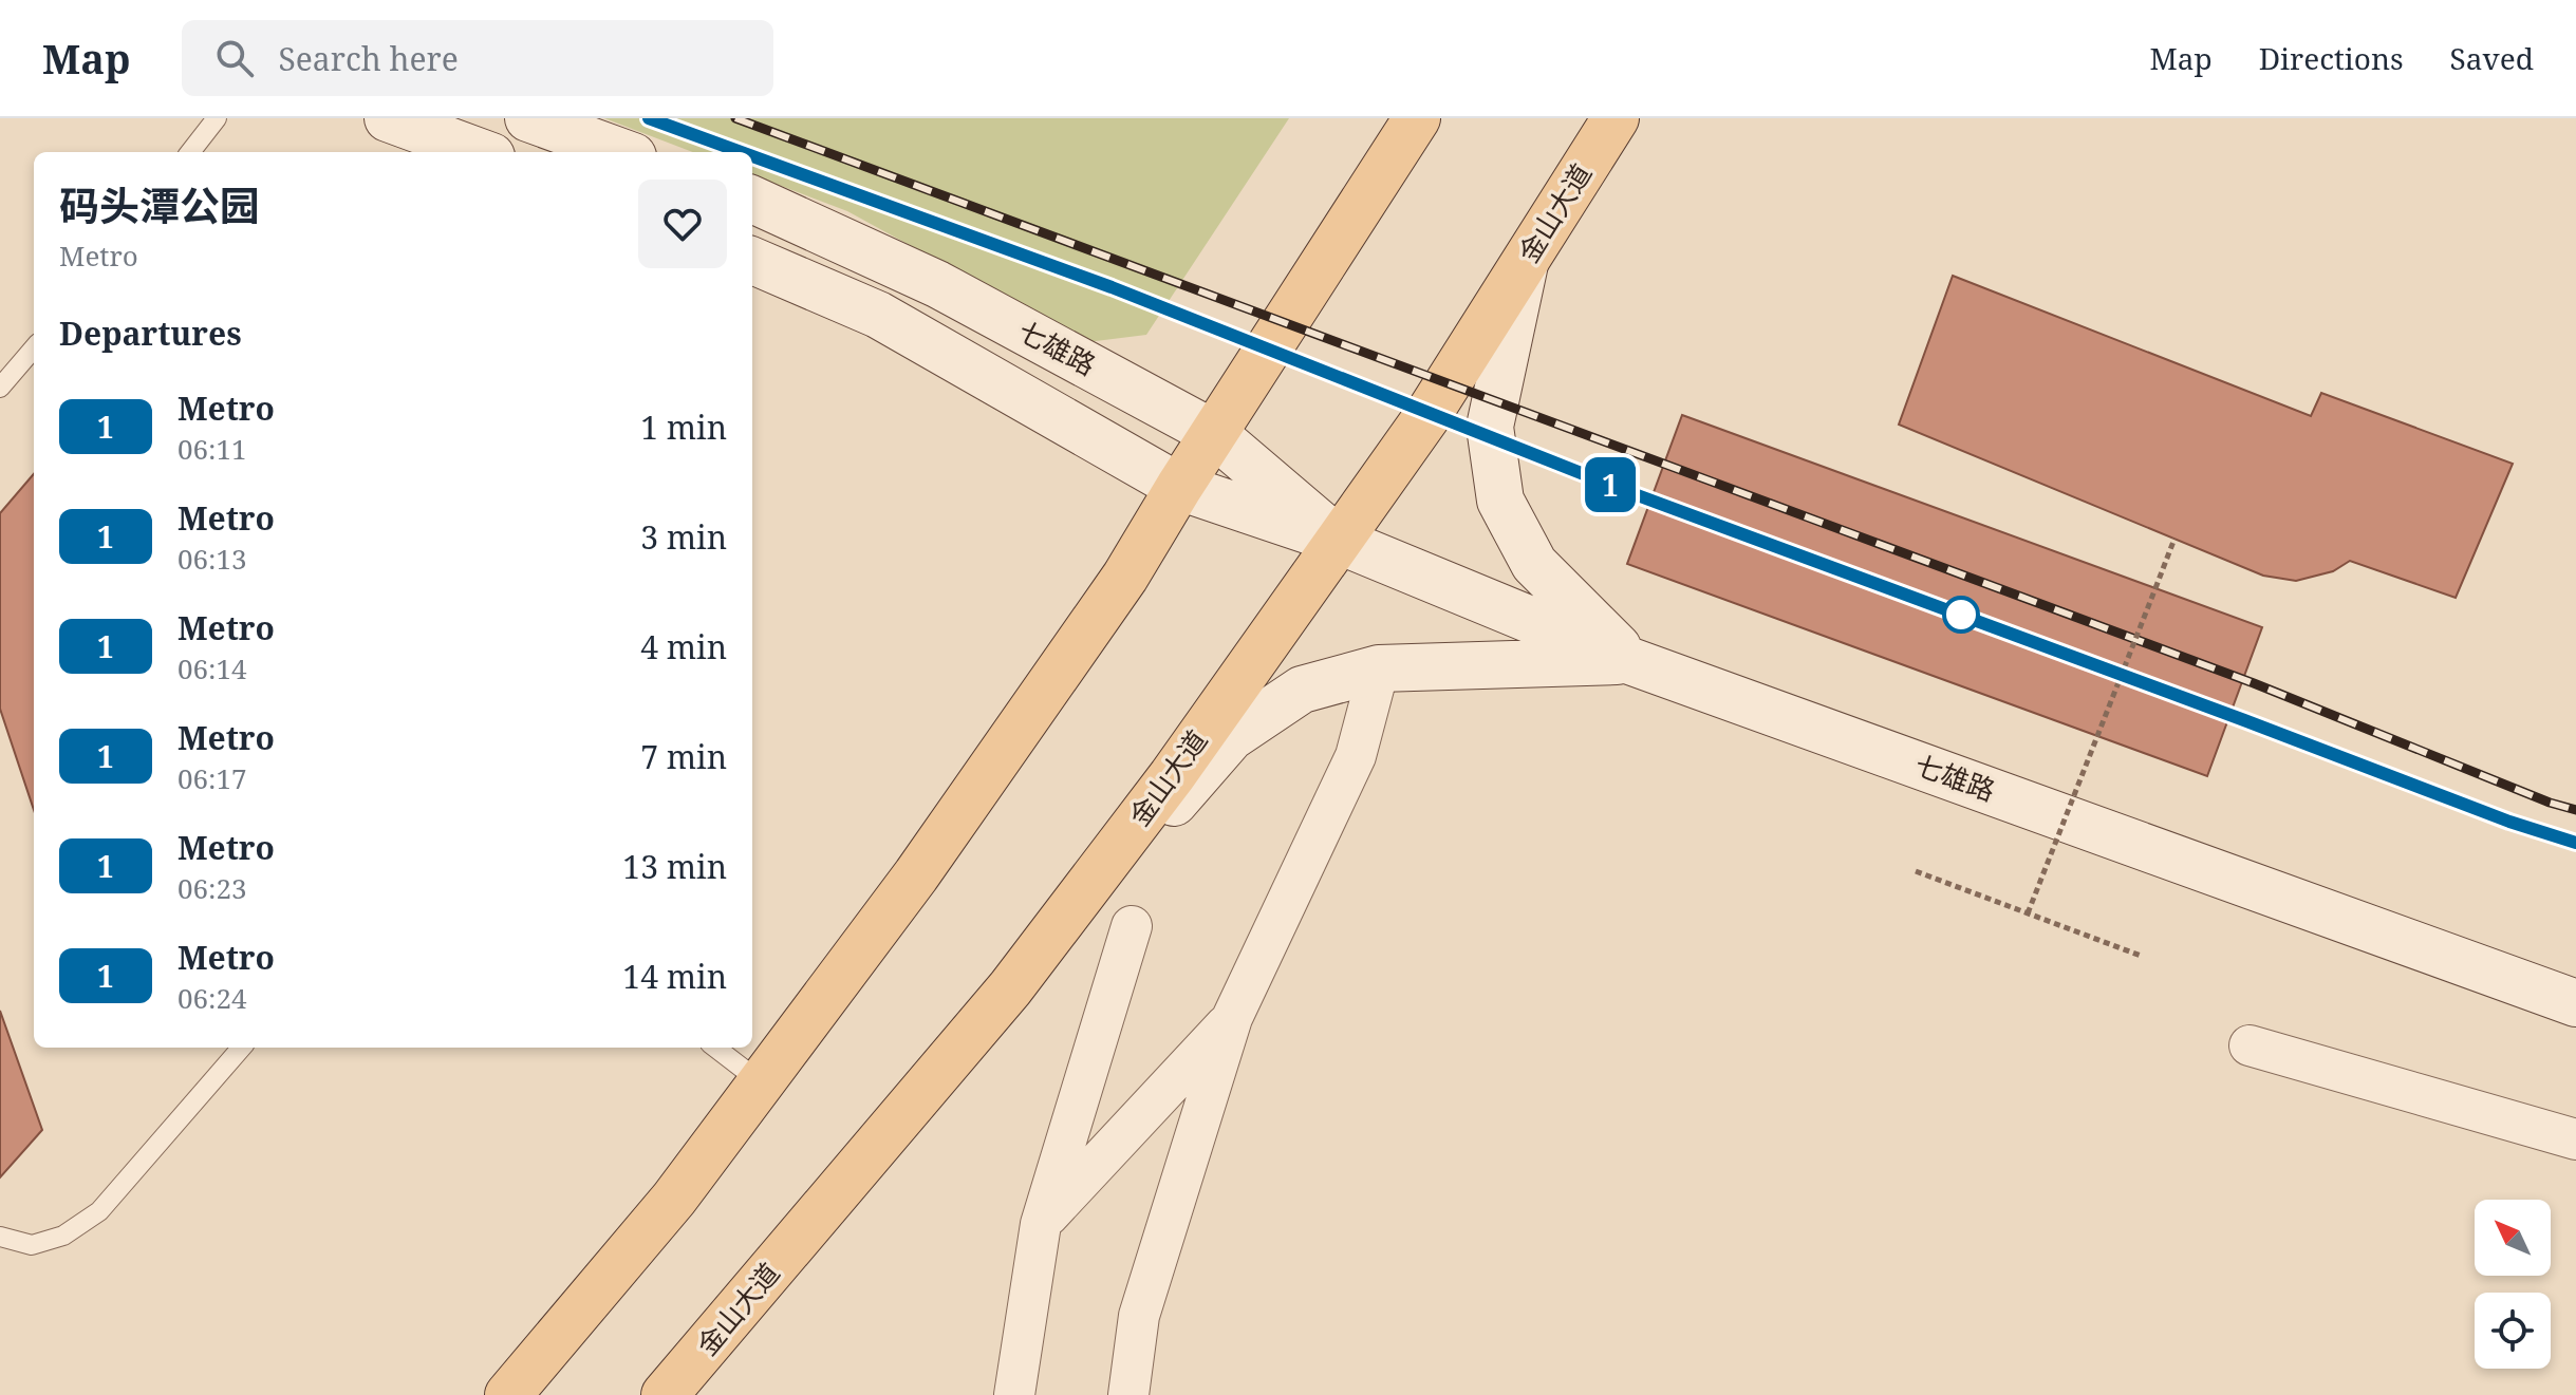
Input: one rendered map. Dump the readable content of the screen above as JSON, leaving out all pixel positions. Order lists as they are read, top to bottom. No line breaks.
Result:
{"streets":{"main road":["金山大道"],"street":["七雄路"]},"crossings":[["金山大道","七雄路"]],"lines":["metro line 1"],"north":"top left","page":{"header":"Map","search":"Search here","nav":["Map","Directions","Saved"],"on_map":"1","heading":[["码头潭公园","Metro"],"Departures"],"list":[{"mark":"1","name":"Metro","note":"06:11","value":"1 min"},{"mark":"1","name":"Metro","note":"06:13","value":"3 min"},{"mark":"1","name":"Metro","note":"06:14","value":"4 min"},{"mark":"1","name":"Metro","note":"06:17","value":"7 min"},{"mark":"1","name":"Metro","note":"06:23","value":"13 min"},{"mark":"1","name":"Metro","note":"06:24","value":"14 min"}]}}
